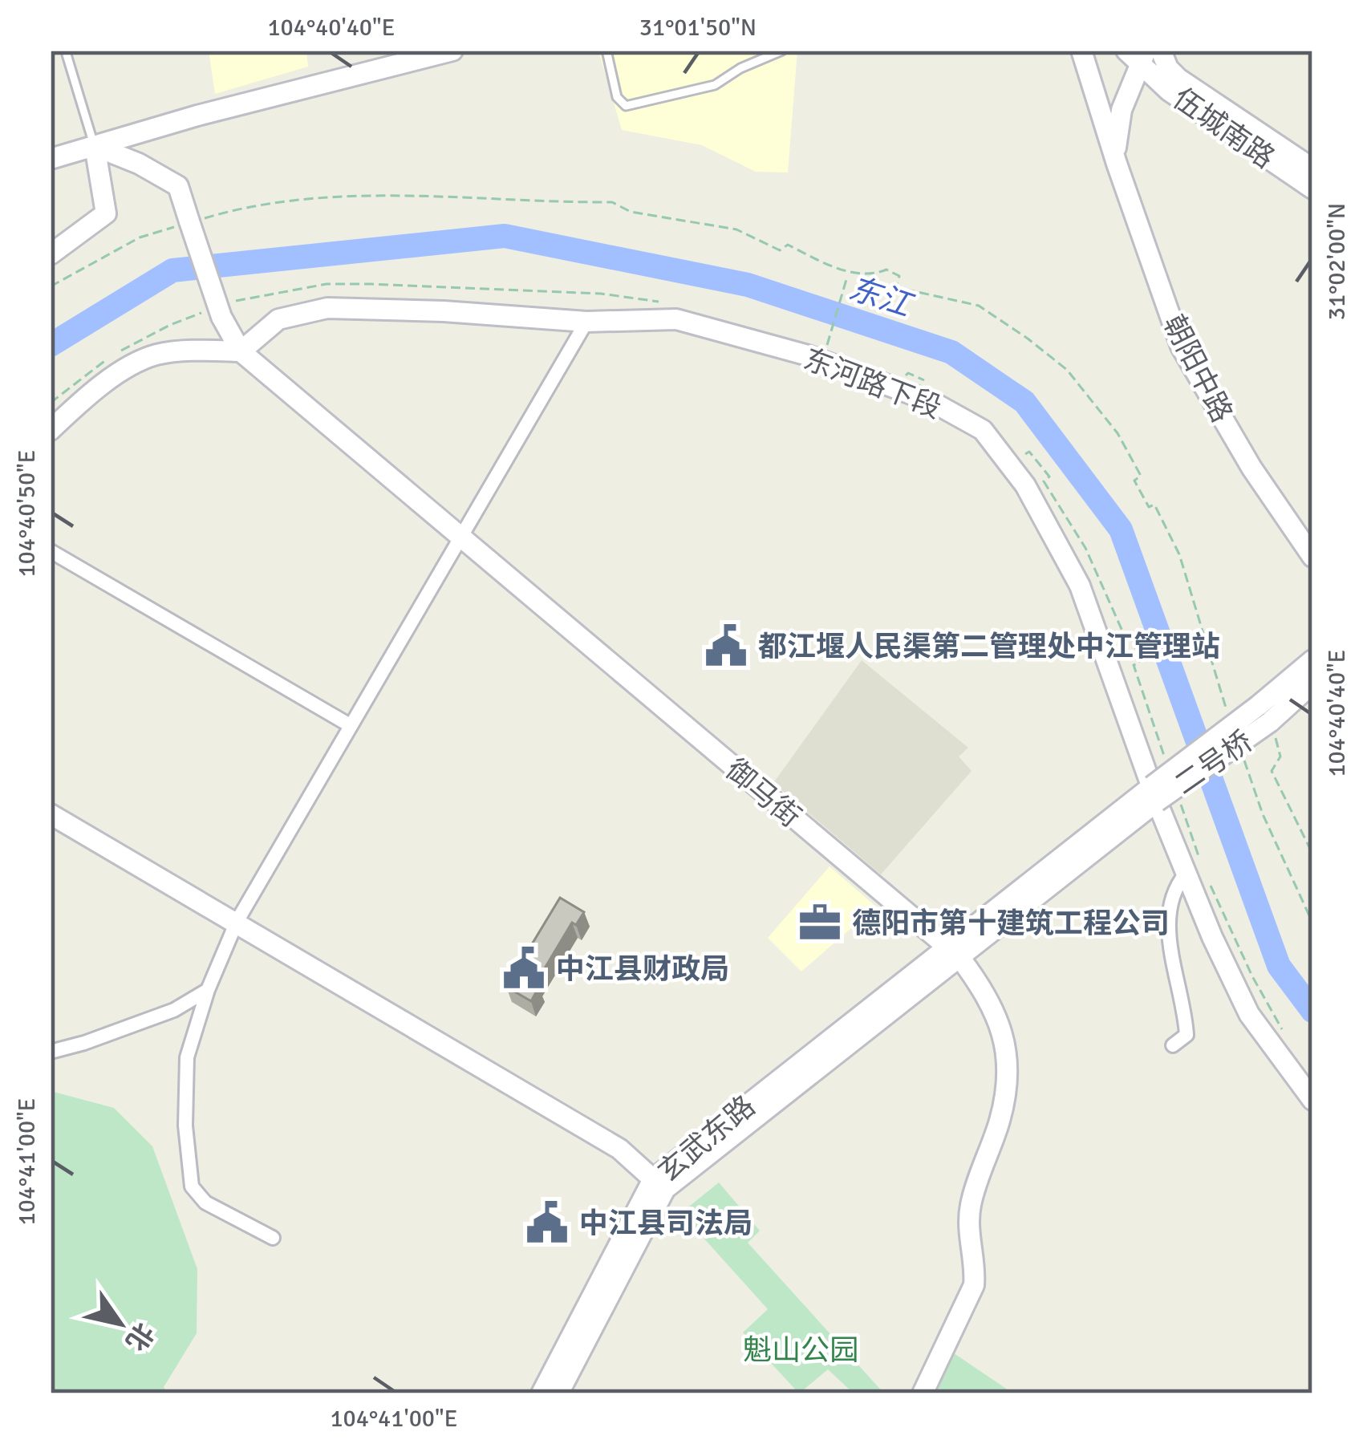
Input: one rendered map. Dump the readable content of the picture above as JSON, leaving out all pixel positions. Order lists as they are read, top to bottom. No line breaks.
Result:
{"streets":{"street":["伍城南路","朝阳中路","东河路下段","二号桥","御马街","玄武东路"]},"crossings":[["东河路下段","二号桥"],["东河路下段","御马街"],["二号桥","御马街"],["二号桥","玄武东路"],["御马街","玄武东路"]],"water":["东江"],"parks":["魁山公园"],"places":{"public building":["都江堰人民渠第二管理处中江管理站","中江县财政局","中江县司法局"],"office":["德阳市第十建筑工程公司"]},"north":"bottom right","coordinates":["104°40'40\"E","31°01'50\"N","31°02'00\"N","104°40'50\"E","104°41'00\"E"]}
